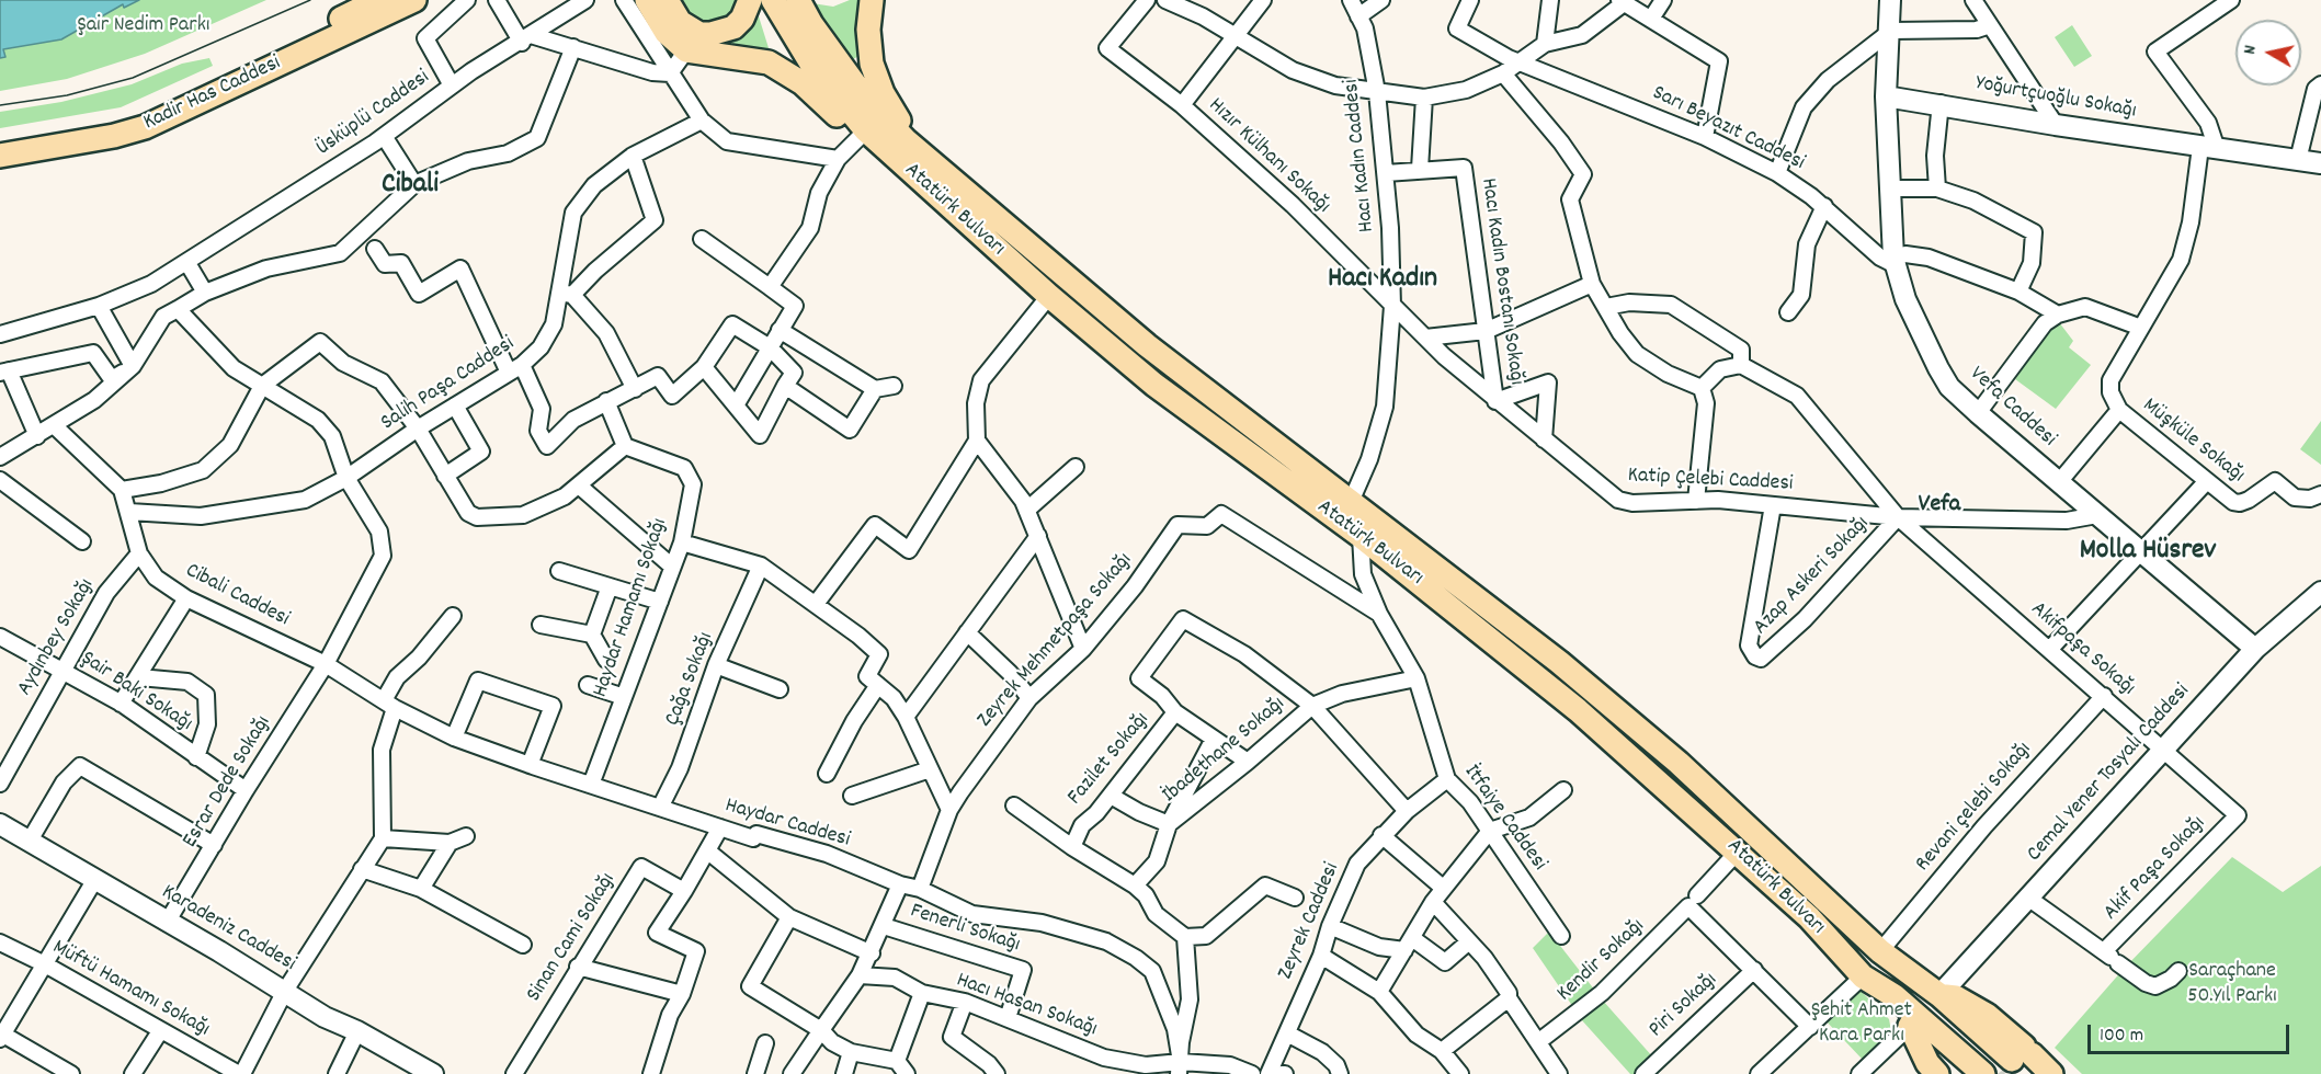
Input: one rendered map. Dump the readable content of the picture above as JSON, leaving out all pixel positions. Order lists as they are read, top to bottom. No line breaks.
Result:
{"streets":{"main road":["Kadir Has Caddesi","Atatürk Bulvarı"],"street":["Yoğurtçuoğlu Sokağı","Üsküplü Caddesi","Sarı Beyazıt Caddesi","Hacı Kadın Caddesi","Hızır Külhanı Sokağı","Hacı Kadın Bostanı Sokağı","Salih Paşa Caddesi","Vefa Caddesi","Müşküle Sokağı","Katip Çelebi Caddesi","Azap Askeri Sokağı","Cibali Caddesi","Haydar Hamamı Sokağı","Aydınbey Sokağı","Zeyrek Mehmetpaşa Sokağı","Akifpaşa Sokağı","Çağa Sokağı","Şair Baki Sokağı","İbadethane Sokağı","Fazilet Sokağı","Cemal Yener Tosyalı Caddesi","Esrar Dede Sokağı","Revani çelebi Sokağı","İtfaiye Caddesi","Haydar Caddesi","Akif Paşa Sokağı","Zeyrek Caddesi","Karadeniz Caddesi","Fenerli Sokağı","Sinan Cami Sokağı","Kendir Sokağı","Müftü Hamamı Sokağı","Hacı Hasan Sokağı","Piri Sokağı"]},"crossings":[["Yoğurtçuoğlu Sokağı","Vefa Caddesi"],["Sarı Beyazıt Caddesi","Vefa Caddesi"],["Hacı Kadın Caddesi","Hızır Külhanı Sokağı"],["Hacı Kadın Caddesi","Atatürk Bulvarı"],["Hacı Kadın Caddesi","Hacı Kadın Bostanı Sokağı"],["Hacı Kadın Caddesi","Katip Çelebi Caddesi"],["Hızır Külhanı Sokağı","Katip Çelebi Caddesi"],["Atatürk Bulvarı","Cemal Yener Tosyalı Caddesi"],["Atatürk Bulvarı","Revani çelebi Sokağı"],["Atatürk Bulvarı","İtfaiye Caddesi"],["Atatürk Bulvarı","Kendir Sokağı"],["Hacı Kadın Bostanı Sokağı","Katip Çelebi Caddesi"],["Salih Paşa Caddesi","Cibali Caddesi"],["Salih Paşa Caddesi","Esrar Dede Sokağı"],["Vefa Caddesi","Müşküle Sokağı"],["Vefa Caddesi","Katip Çelebi Caddesi"],["Vefa Caddesi","Cemal Yener Tosyalı Caddesi"],["Katip Çelebi Caddesi","Azap Askeri Sokağı"],["Katip Çelebi Caddesi","Akifpaşa Sokağı"],["Azap Askeri Sokağı","Akifpaşa Sokağı"],["Cibali Caddesi","Aydınbey Sokağı"],["Cibali Caddesi","Esrar Dede Sokağı"],["Cibali Caddesi","Haydar Caddesi"],["Haydar Hamamı Sokağı","Haydar Caddesi"],["Aydınbey Sokağı","Şair Baki Sokağı"],["Zeyrek Mehmetpaşa Sokağı","İtfaiye Caddesi"],["Zeyrek Mehmetpaşa Sokağı","Haydar Caddesi"],["Akifpaşa Sokağı","Cemal Yener Tosyalı Caddesi"],["Akifpaşa Sokağı","Revani çelebi Sokağı"],["Akifpaşa Sokağı","Akif Paşa Sokağı"],["Çağa Sokağı","Haydar Caddesi"],["Şair Baki Sokağı","Esrar Dede Sokağı"],["İbadethane Sokağı","Fazilet Sokağı"],["İbadethane Sokağı","İtfaiye Caddesi"],["Esrar Dede Sokağı","Haydar Caddesi"],["Esrar Dede Sokağı","Karadeniz Caddesi"],["İtfaiye Caddesi","Zeyrek Caddesi"],["Haydar Caddesi","Hacı Hasan Sokağı"],["Fenerli Sokağı","Hacı Hasan Sokağı"]],"districts":["Cibali","Hacı Kadın","Vefa","Molla Hüsrev"],"parks":["Şair Nedim Parkı","Saraçhane 50.Yıl Parkı","Şehit Ahmet Kara Parkı"],"scale_bar":"100 m","north":"left"}
